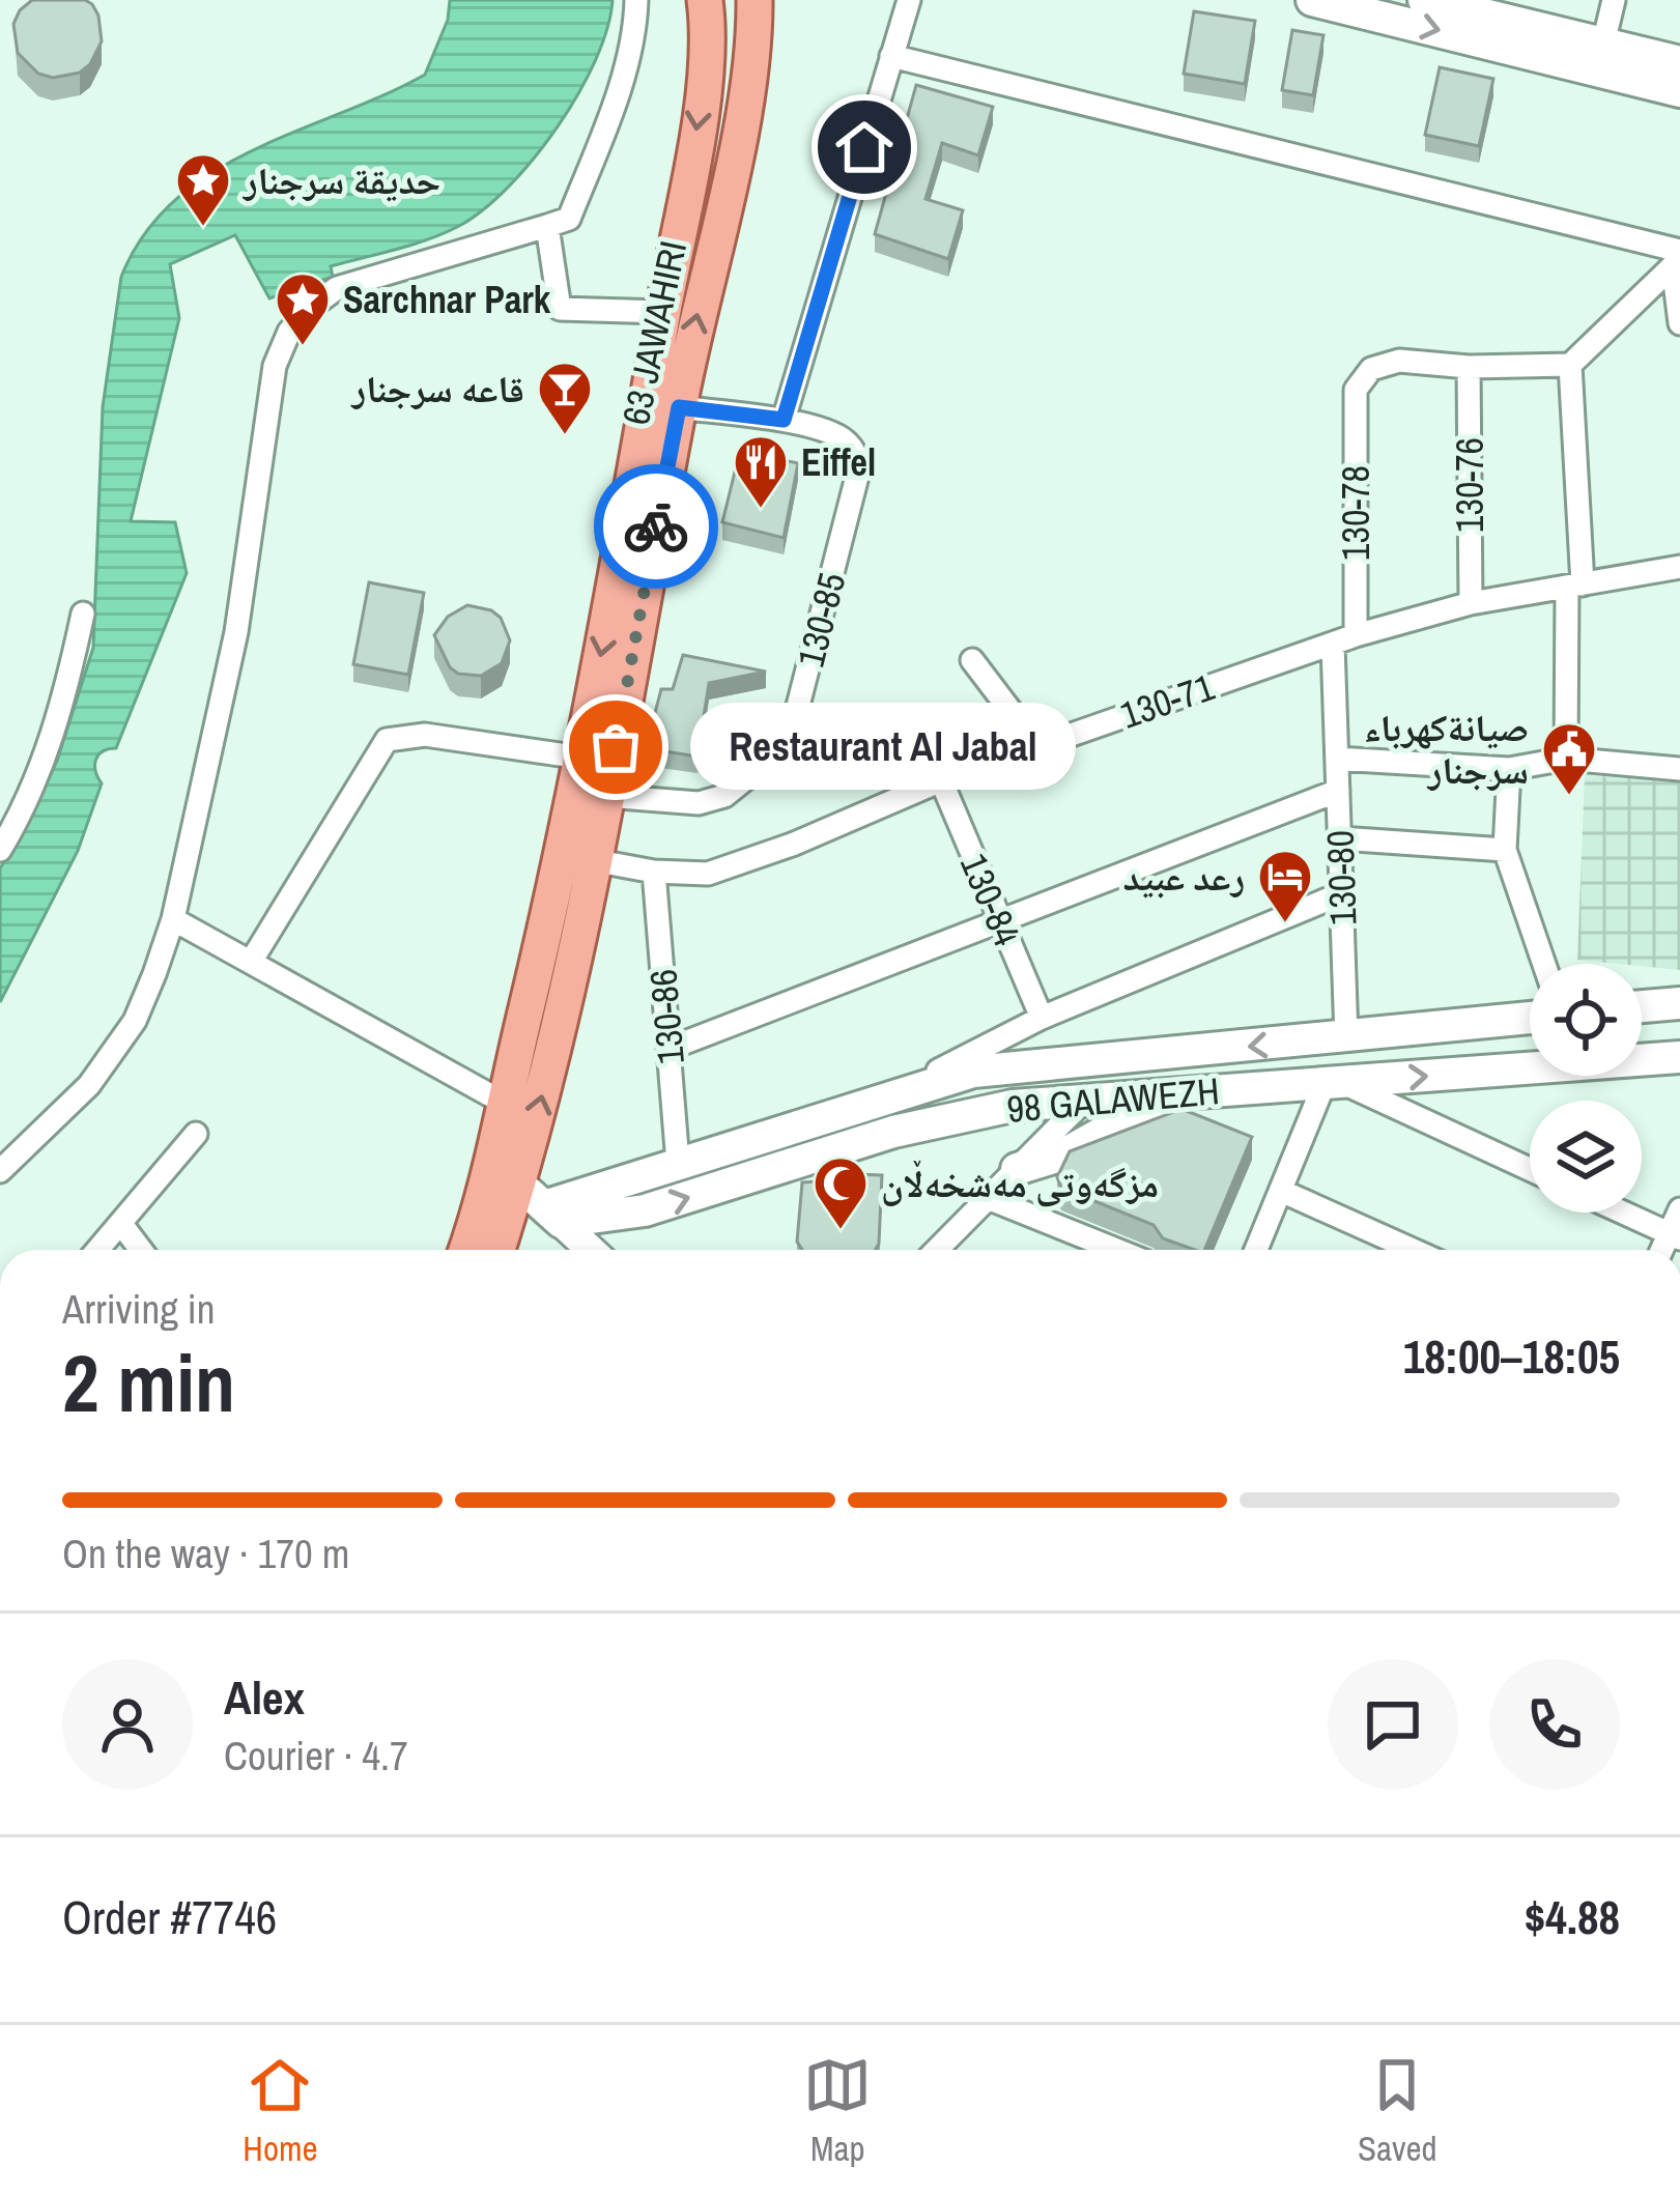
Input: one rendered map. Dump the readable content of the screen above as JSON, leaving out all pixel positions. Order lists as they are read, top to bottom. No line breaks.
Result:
{"streets":{"main road":["63 JAWAHIRI","98 GALAWEZH"],"street":["130-76","130-78","130-85","130-71","130-80","130-84","130-86"]},"crossings":[["63 JAWAHIRI","130-85"],["63 JAWAHIRI","130-71"],["63 JAWAHIRI","98 GALAWEZH"],["130-76","130-78"],["130-76","130-71"],["130-78","130-71"],["130-71","130-80"],["130-71","130-84"],["130-71","130-86"],["130-80","98 GALAWEZH"],["130-86","98 GALAWEZH"]],"places":{"place":["حديقة سرجنار","Sarchnar Park"],"bar":["قاعه سرجنار"],"restaurant":["Eiffel"],"other":["Restaurant Al Jabal"],"public building":["صيانةكهرباء سرجنار"],"hotel":["رعد عبيد"],"mosque":["مزگەوتی مەشخەڵان"]},"page":{"bubble":"Restaurant Al Jabal","heading":["2 min","Arriving in","18:00–18:05"],"panel":["Alex","Courier · 4.7","Order #7746","$4.88"],"bar":"On the way · 170 m","tabs":["Home","Map","Saved"]}}
